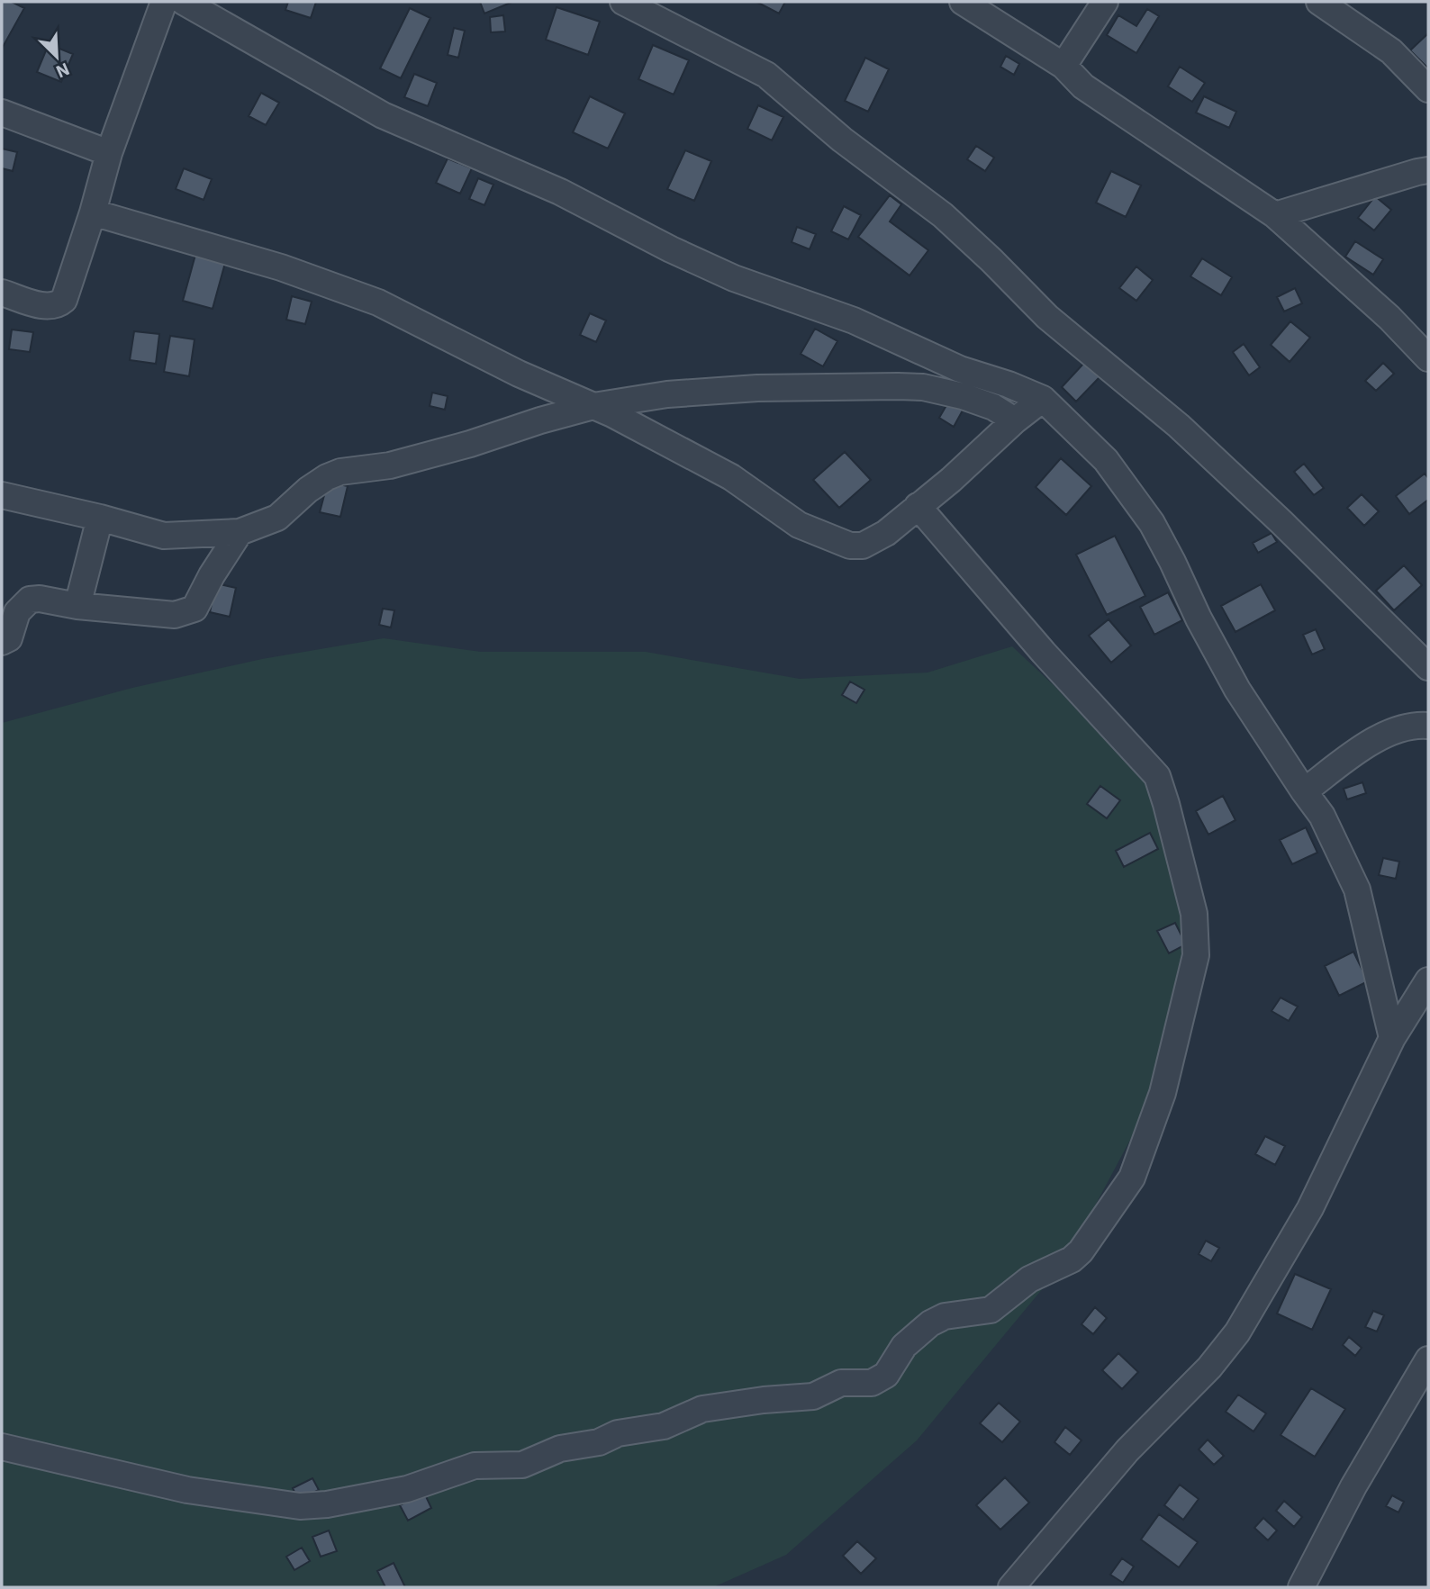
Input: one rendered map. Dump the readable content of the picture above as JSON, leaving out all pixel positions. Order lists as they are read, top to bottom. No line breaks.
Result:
{"north":"bottom right"}
